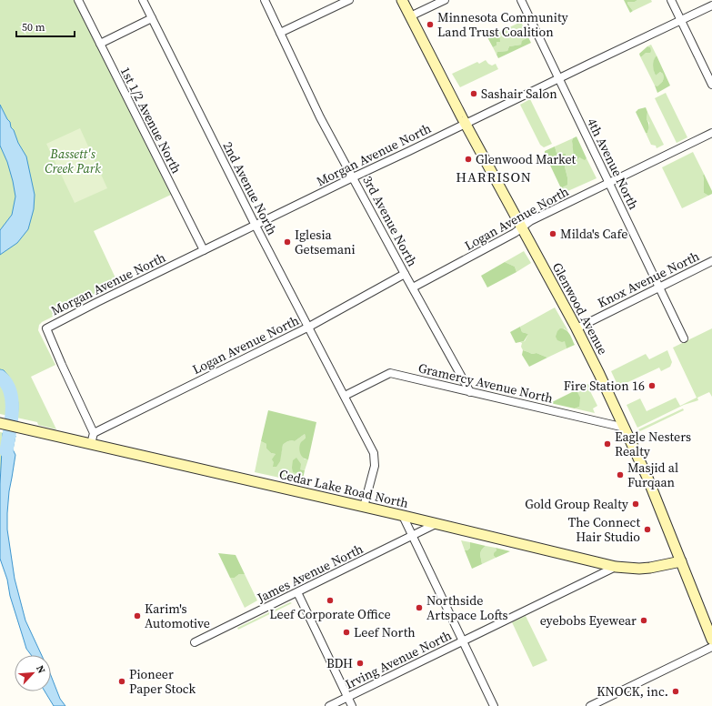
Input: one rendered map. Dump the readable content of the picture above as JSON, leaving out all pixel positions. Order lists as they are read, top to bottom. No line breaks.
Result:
{"streets":{"street":["1st 1/2 Avenue North","Morgan Avenue North","4th Avenue North","2nd Avenue North","Logan Avenue North","3rd Avenue North","Knox Avenue North","Glenwood Avenue","Gramercy Avenue North","Cedar Lake Road North","James Avenue North","Irving Avenue North"]},"crossings":[["1st 1/2 Avenue North","Morgan Avenue North"],["Morgan Avenue North","4th Avenue North"],["Morgan Avenue North","2nd Avenue North"],["Morgan Avenue North","Logan Avenue North"],["Morgan Avenue North","3rd Avenue North"],["Morgan Avenue North","Glenwood Avenue"],["4th Avenue North","Logan Avenue North"],["4th Avenue North","Knox Avenue North"],["2nd Avenue North","Logan Avenue North"],["2nd Avenue North","Gramercy Avenue North"],["2nd Avenue North","Cedar Lake Road North"],["Logan Avenue North","3rd Avenue North"],["Logan Avenue North","Glenwood Avenue"],["3rd Avenue North","Gramercy Avenue North"],["Knox Avenue North","Glenwood Avenue"],["Glenwood Avenue","Gramercy Avenue North"],["Glenwood Avenue","Cedar Lake Road North"],["Cedar Lake Road North","James Avenue North"],["Cedar Lake Road North","Irving Avenue North"]],"districts":["HARRISON"],"parks":["Bassett's Creek Park"],"places":["Minnesota Community Land Trust Coalition","Sashair Salon","Glenwood Market","Milda's Cafe","Iglesia Getsemani","Fire Station 16","Eagle Nesters Realty","Masjid al Furqaan","Gold Group Realty","The Connect Hair Studio","Leef Corporate Office","Northside Artspace Lofts","Karim's Automotive","eyebobs Eyewear","Leef North","BDH","Pioneer Paper Stock","KNOCK, inc."],"scale_bar":"50 m","north":"top right"}
